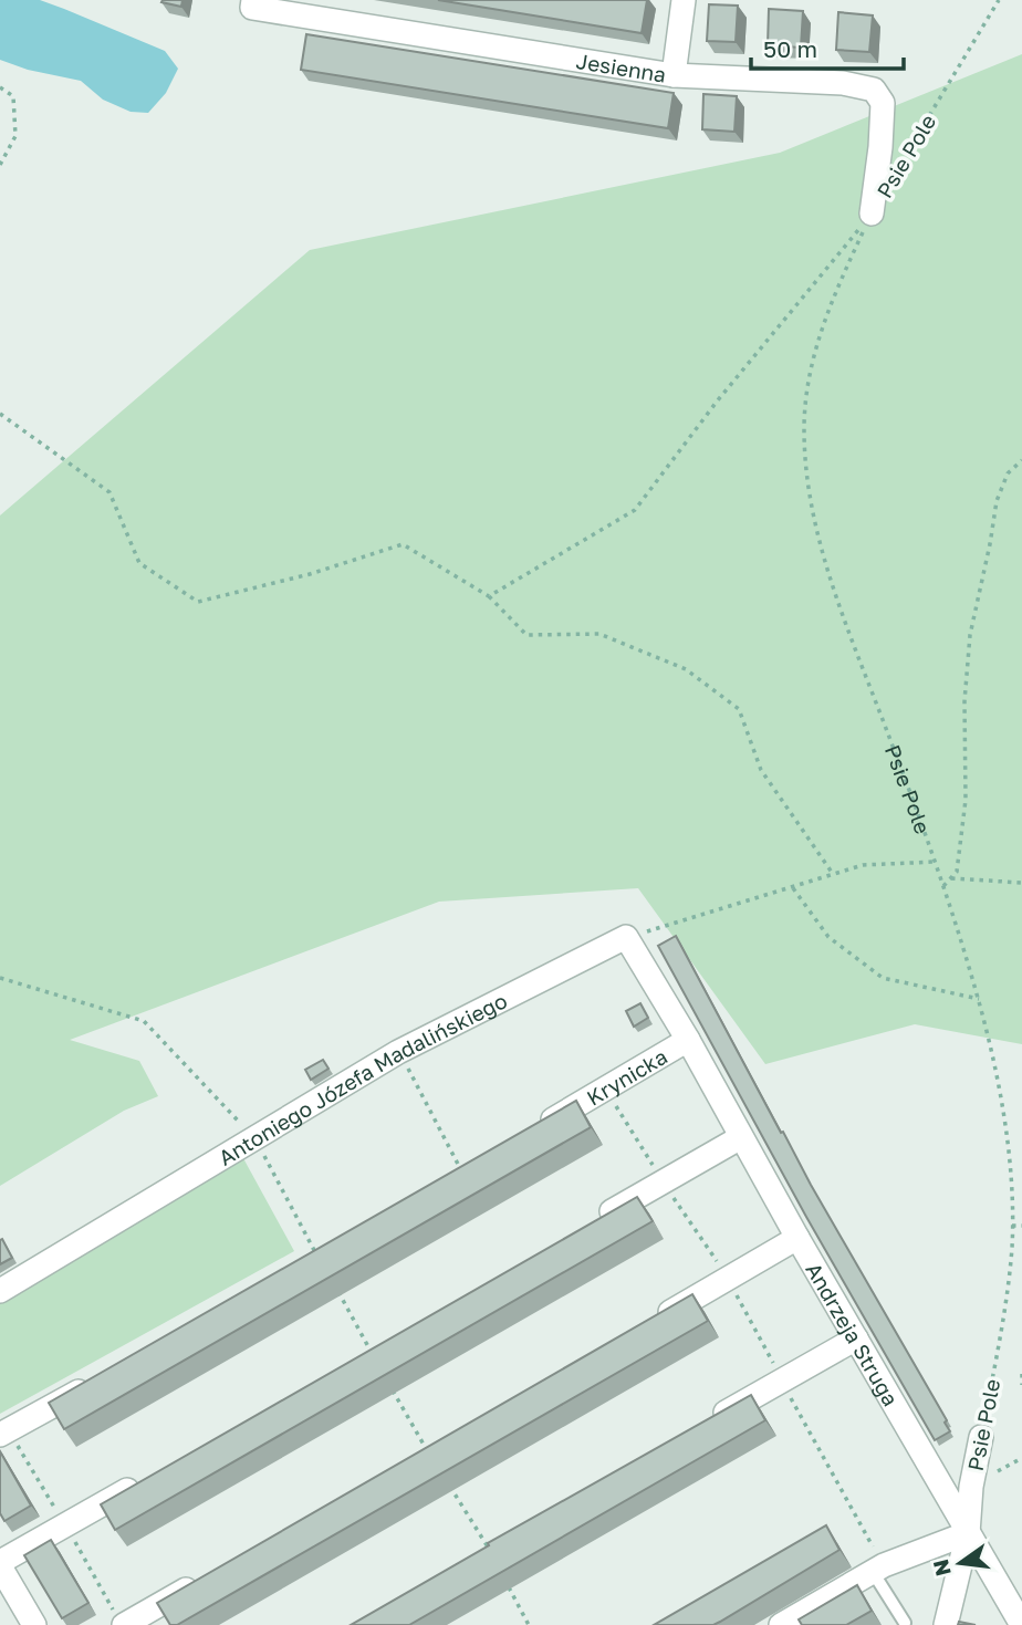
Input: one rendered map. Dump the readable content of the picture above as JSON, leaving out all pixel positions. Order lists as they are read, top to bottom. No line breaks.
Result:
{"streets":{"street":["Jesienna","Psie Pole","Krynicka","Antoniego Józefa Madalińskiego","Andrzeja Struga"]},"crossings":[["Jesienna","Psie Pole"],["Psie Pole","Andrzeja Struga"],["Krynicka","Andrzeja Struga"]],"scale_bar":"50 m","north":"left"}
